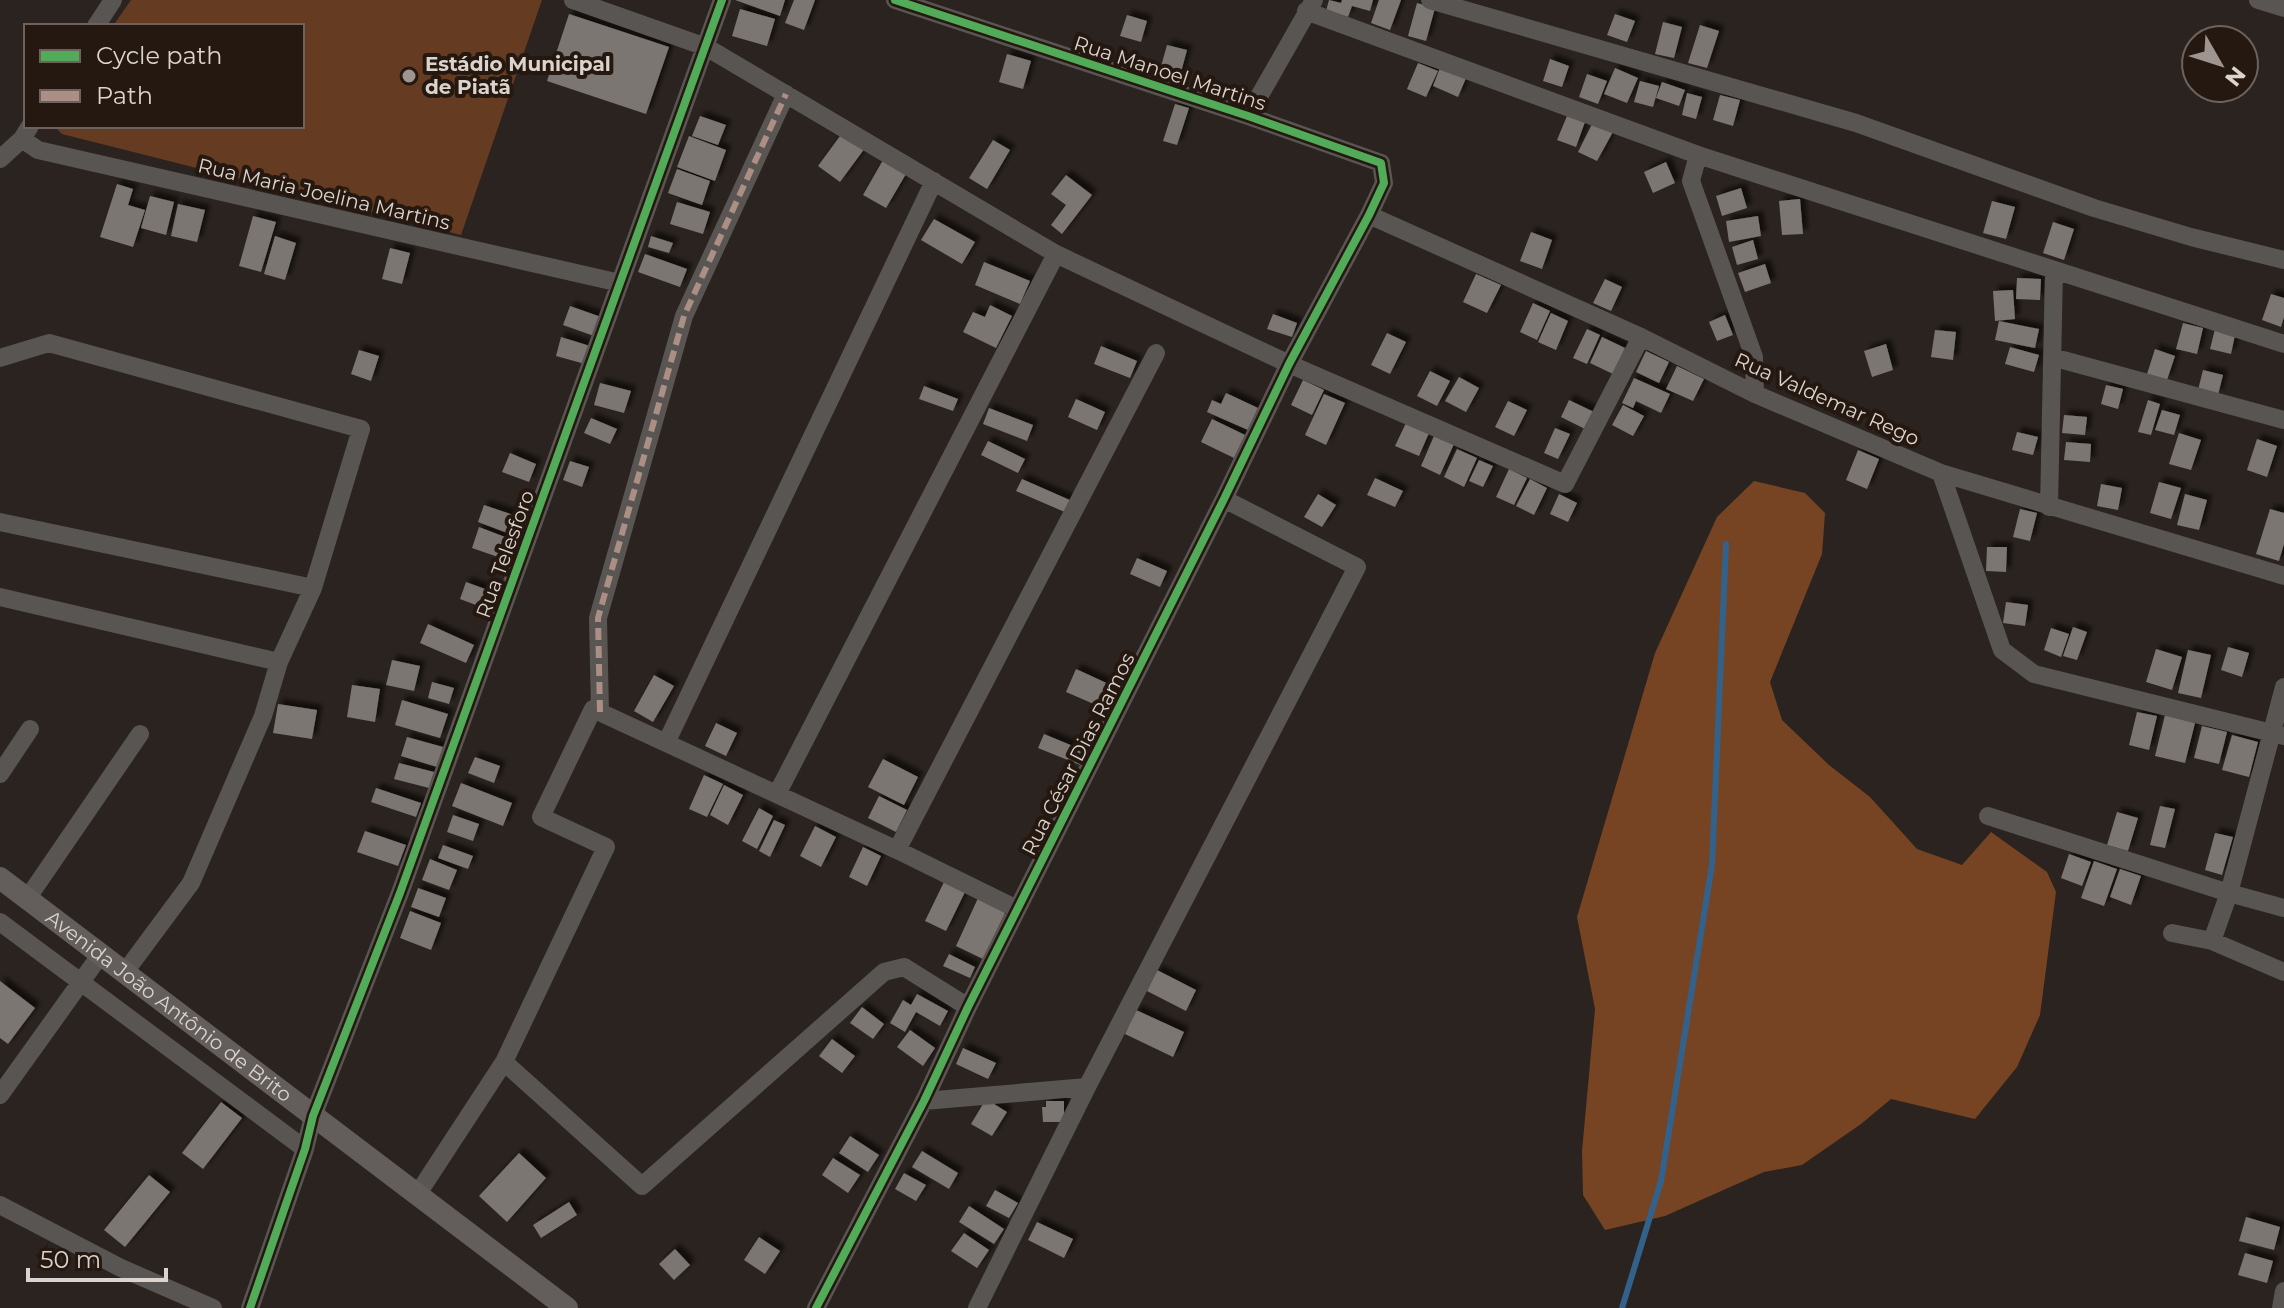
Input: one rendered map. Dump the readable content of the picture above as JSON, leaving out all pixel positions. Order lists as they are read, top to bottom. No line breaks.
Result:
{"streets":{"main road":["Avenida João Antônio de Brito"],"street":["Rua Manoel Martins","Rua Maria Joelina Martins","Rua Valdemar Rego","Rua Telesforo","Rua César Dias Ramos"]},"crossings":[["Rua Manoel Martins","Rua Valdemar Rego"],["Rua Manoel Martins","Rua César Dias Ramos"],["Rua Maria Joelina Martins","Rua Telesforo"],["Rua Valdemar Rego","Rua César Dias Ramos"],["Rua Telesforo","Avenida João Antônio de Brito"]],"places":["Estádio Municipal de Piatã"],"legend":["Cycle path","Path"],"scale_bar":"50 m","north":"bottom right"}
